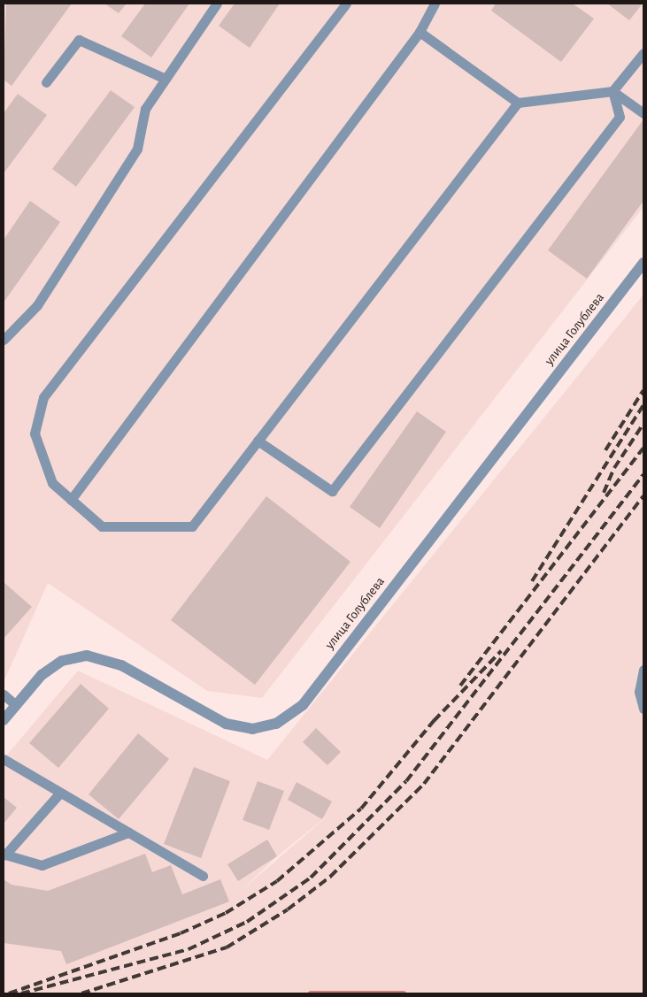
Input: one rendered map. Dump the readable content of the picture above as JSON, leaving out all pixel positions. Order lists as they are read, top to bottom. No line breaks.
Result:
{"streets":{"street":["улица Голублева"]}}
